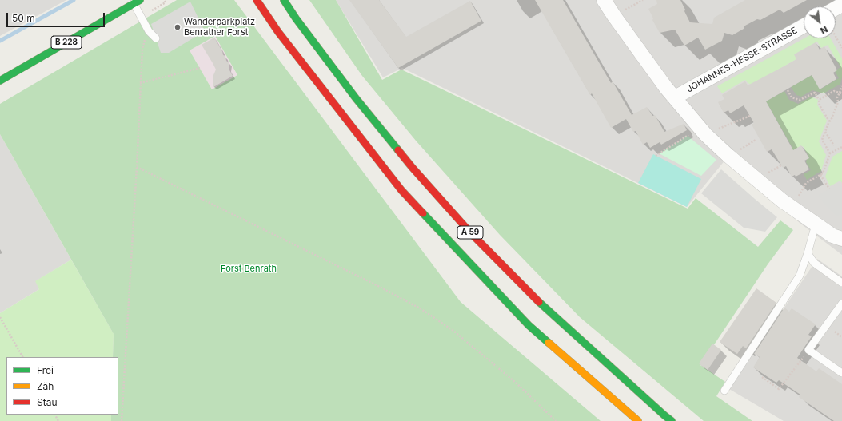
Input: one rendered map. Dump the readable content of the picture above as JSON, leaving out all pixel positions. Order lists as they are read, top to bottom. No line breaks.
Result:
{"streets":{"main road":["B 228","A 59"],"street":["JOHANNES-HESSE-STRASSE"]},"parks":["Forst Benrath"],"places":["Wanderparkplatz Benrather Forst"],"legend":["Frei","Zäh","Stau"],"scale_bar":"50 m","north":"bottom right"}
